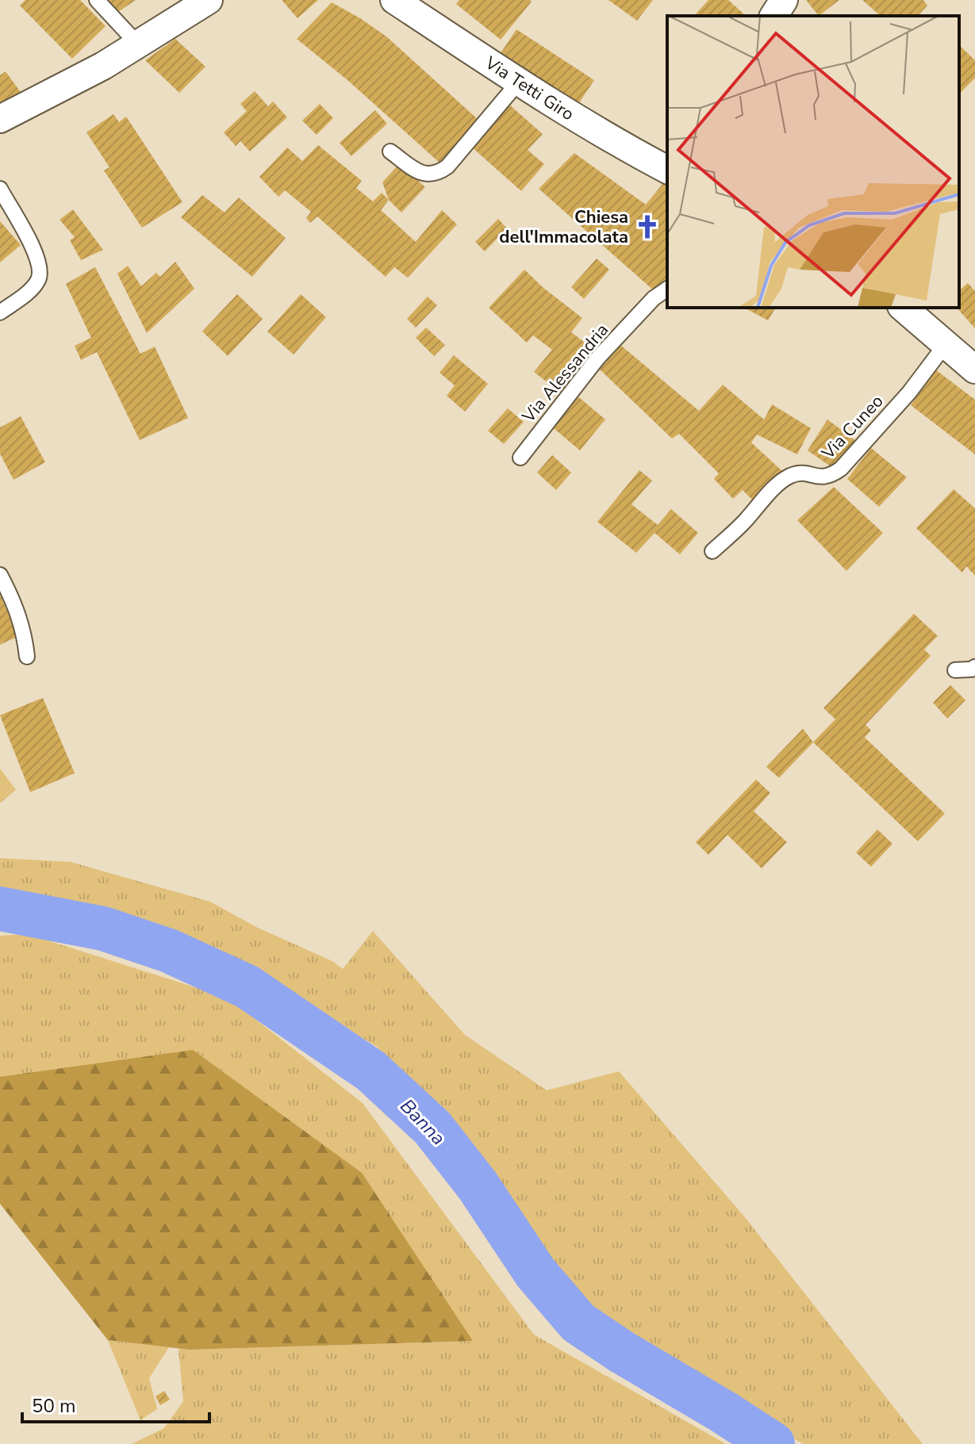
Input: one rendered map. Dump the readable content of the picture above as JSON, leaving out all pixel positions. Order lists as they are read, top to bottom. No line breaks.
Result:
{"streets":{"street":["Via Tetti Giro"],"lane":["Via Alessandria","Via Cuneo"]},"water":["Banna"],"places":{"church":["Chiesa dell'Immacolata"]},"scale_bar":"50 m"}
